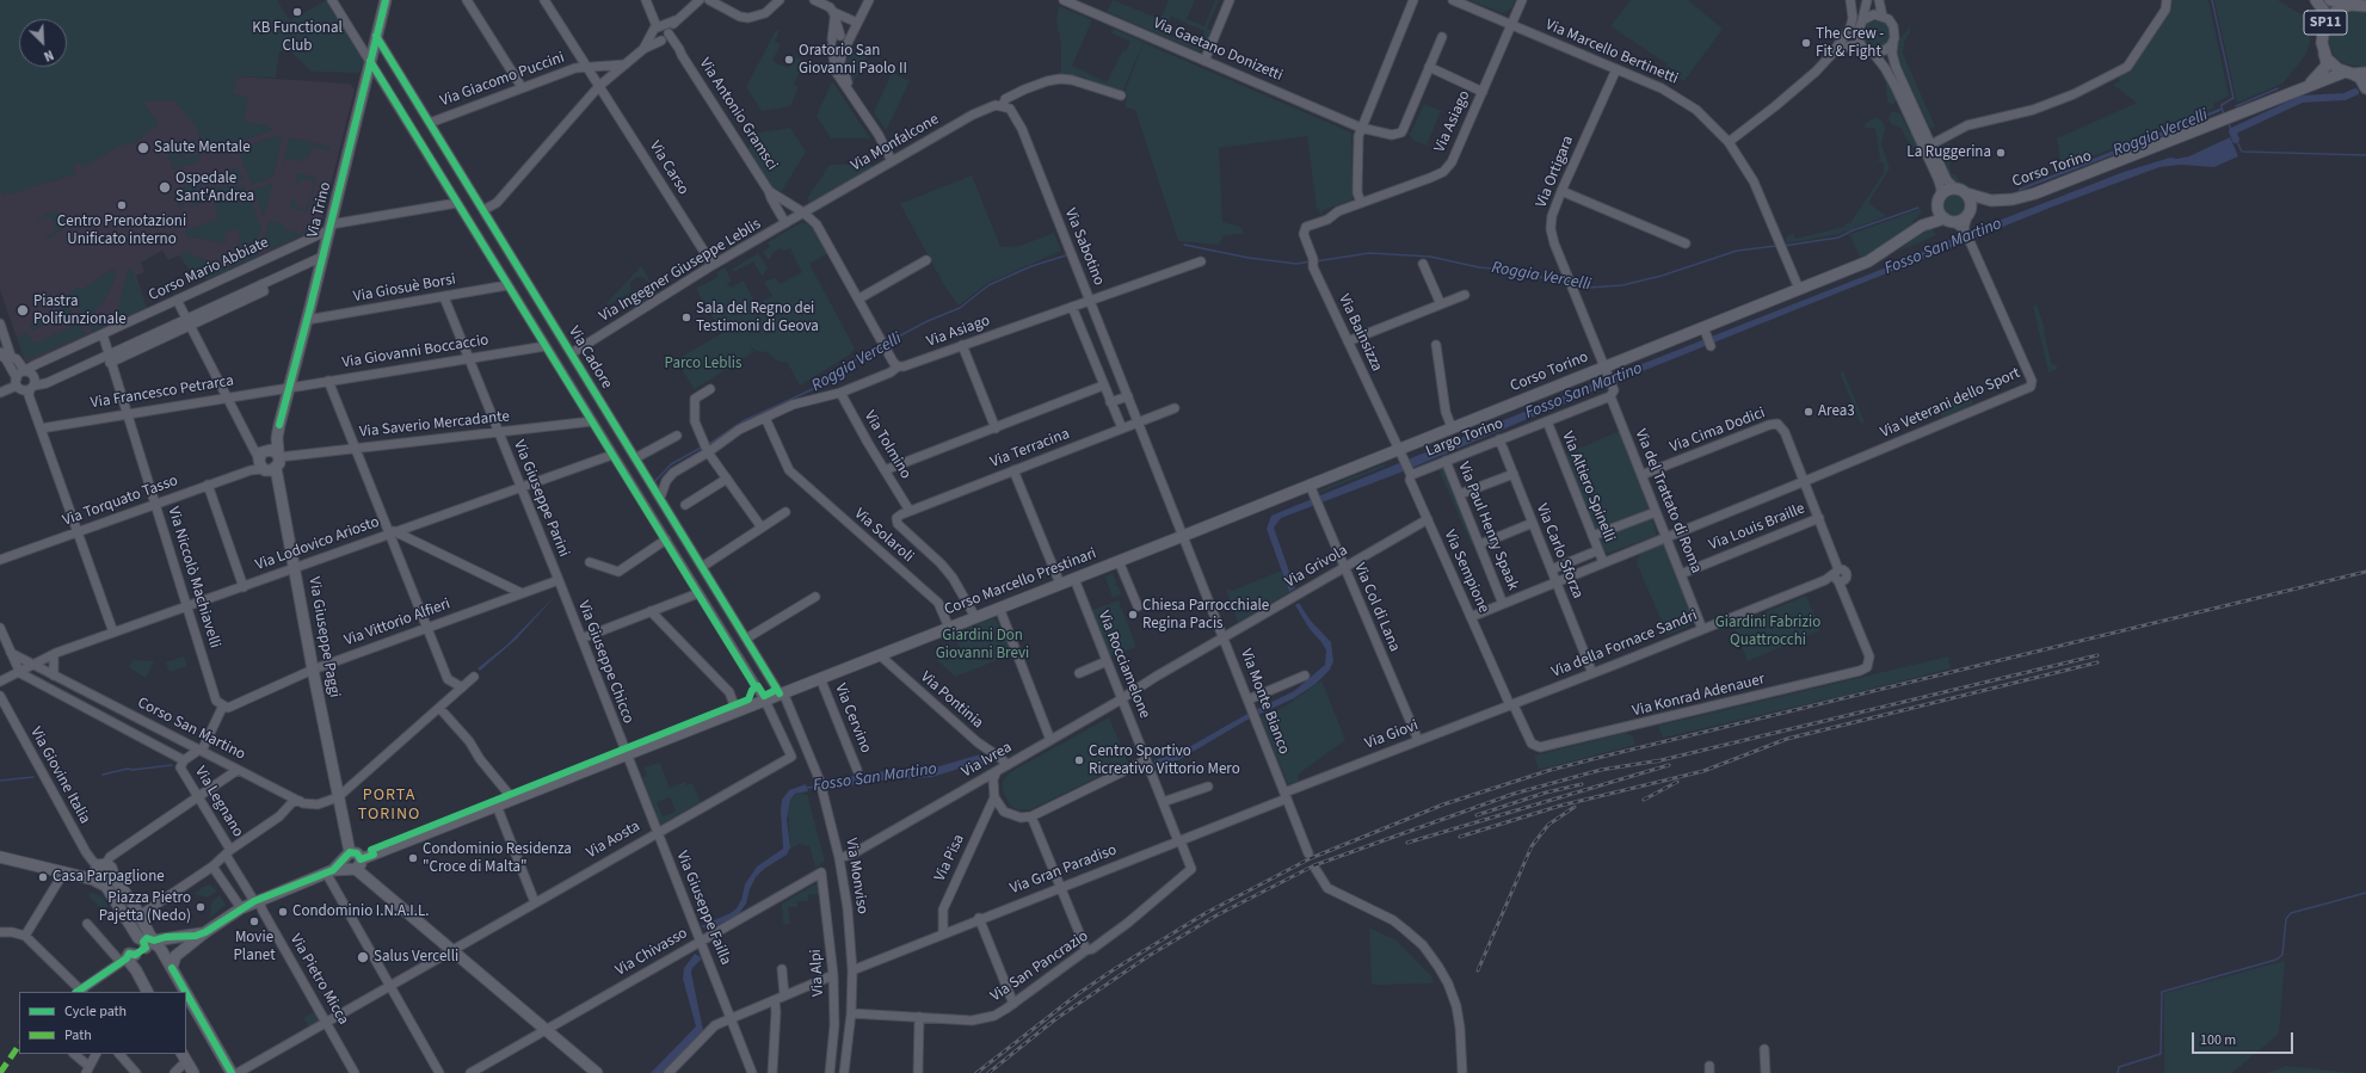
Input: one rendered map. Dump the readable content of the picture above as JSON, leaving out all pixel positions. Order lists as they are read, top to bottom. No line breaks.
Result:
{"streets":{"main road":["SP11","Corso Torino","Via Trino","Corso Marcello Prestinari","Via Giuseppe Paggi"],"street":["Via Gaetano Donizetti","Via Marcello Bertinetti","Via Giacomo Puccini","Via Antonio Gramsci","Via Asiago","Via Monfalcone","Via Carso","Via Ortigara","Via Sabotino","Corso Mario Abbiate","Via Ingegner Giuseppe Leblis","Via Giosuè Borsi","Via Bainsizza","Via Giovanni Boccaccio","Via Cadore","Via Francesco Petrarca","Via Veterani dello Sport","Via Saverio Mercadante","Via Cima Dodici","Largo Torino","Via Tolmino","Via Terracina","Via Altiero Spinelli","Via Giuseppe Parini","Via Torquato Tasso","Via del Trattato di Roma","Via Paul Henry Spaak","Via Louis Braille","Via Solaroli","Via Lodovico Ariosto","Via Carlo Sforza","Via Grivola","Via Sempione","Via Niccolò Machiavelli","Via Col di Lana","Via Vittorio Alfieri","Via della Fornace Sandri","Via Giuseppe Chicco","Via Rocciamelone","Via Konrad Adenauer","Via Pontinia","Via Monte Bianco","Via Cervino","Corso San Martino","Via Giovi","Via Ivrea","Via Giovine Italia","Via Legnano","Via Aosta","Via Pisa","Via Gran Paradiso","Via Monviso","Via Giuseppe Failla","Via Chivasso","Via San Pancrazio","Via Alpi","Via Pietro Micca"]},"crossings":[["SP11","Corso Torino"],["Via Marcello Bertinetti","Via Asiago"],["Via Marcello Bertinetti","Corso Torino"],["Via Marcello Bertinetti","Via Ortigara"],["Via Giacomo Puccini","Via Carso"],["Via Giacomo Puccini","Via Cadore"],["Via Antonio Gramsci","Via Asiago"],["Via Antonio Gramsci","Via Monfalcone"],["Via Antonio Gramsci","Via Ingegner Giuseppe Leblis"],["Via Asiago","Via Sabotino"],["Via Asiago","Via Bainsizza"],["Via Asiago","Via Cadore"],["Via Asiago","Via Tolmino"],["Via Asiago","Via Solaroli"],["Via Monfalcone","Via Sabotino"],["Via Monfalcone","Via Ingegner Giuseppe Leblis"],["Via Carso","Via Ingegner Giuseppe Leblis"],["Corso Torino","Via Ortigara"],["Corso Torino","Via Sabotino"],["Corso Torino","Via Bainsizza"],["Corso Torino","Via Sempione"],["Corso Torino","Corso Marcello Prestinari"],["Corso Torino","Via Col di Lana"],["Corso Torino","Via Monte Bianco"],["Via Ortigara","Via del Trattato di Roma"],["Via Trino","Corso Mario Abbiate"],["Via Trino","Via Giosuè Borsi"],["Via Trino","Via Giovanni Boccaccio"],["Via Trino","Via Cadore"],["Via Trino","Via Francesco Petrarca"],["Via Trino","Via Saverio Mercadante"],["Via Trino","Via Torquato Tasso"],["Via Trino","Via Giuseppe Paggi"],["Via Sabotino","Via Terracina"],["Via Sabotino","Corso Marcello Prestinari"],["Via Sabotino","Via Monte Bianco"],["Via Ingegner Giuseppe Leblis","Via Cadore"],["Via Giosuè Borsi","Via Giuseppe Parini"],["Via Bainsizza","Via Sempione"],["Via Giovanni Boccaccio","Via Francesco Petrarca"],["Via Giovanni Boccaccio","Via Giuseppe Parini"],["Via Cadore","Corso Marcello Prestinari"],["Via Cadore","Via Monviso"],["Via Francesco Petrarca","Via Niccolò Machiavelli"],["Via Veterani dello Sport","Via Cima Dodici"],["Via Saverio Mercadante","Via Giuseppe Parini"],["Via Saverio Mercadante","Via Torquato Tasso"],["Via Saverio Mercadante","Via Giuseppe Paggi"],["Via Cima Dodici","Via del Trattato di Roma"],["Largo Torino","Via Altiero Spinelli"],["Largo Torino","Via del Trattato di Roma"],["Largo Torino","Via Paul Henry Spaak"],["Largo Torino","Via Carlo Sforza"],["Largo Torino","Via Sempione"],["Via Tolmino","Via Terracina"],["Via Terracina","Corso Marcello Prestinari"],["Via Giuseppe Parini","Via Lodovico Ariosto"],["Via Giuseppe Parini","Via Vittorio Alfieri"],["Via Giuseppe Parini","Via Giuseppe Chicco"],["Via Torquato Tasso","Via Niccolò Machiavelli"],["Via Torquato Tasso","Via Giuseppe Paggi"],["Via del Trattato di Roma","Via Louis Braille"],["Via del Trattato di Roma","Via della Fornace Sandri"],["Via Solaroli","Corso Marcello Prestinari"],["Via Lodovico Ariosto","Via Niccolò Machiavelli"],["Via Lodovico Ariosto","Via Giuseppe Paggi"],["Via Lodovico Ariosto","Corso San Martino"],["Via Carlo Sforza","Via della Fornace Sandri"],["Via Grivola","Via Sempione"],["Via Grivola","Via Col di Lana"],["Via Grivola","Via Rocciamelone"],["Via Grivola","Via Monte Bianco"],["Via Grivola","Via Ivrea"],["Via Sempione","Via della Fornace Sandri"],["Via Sempione","Via Konrad Adenauer"],["Via Sempione","Via Giovi"],["Via Niccolò Machiavelli","Via Vittorio Alfieri"],["Corso Marcello Prestinari","Via Giuseppe Paggi"],["Corso Marcello Prestinari","Via Giuseppe Chicco"],["Corso Marcello Prestinari","Via Rocciamelone"],["Corso Marcello Prestinari","Via Pontinia"],["Corso Marcello Prestinari","Via Monte Bianco"],["Corso Marcello Prestinari","Via Cervino"],["Corso Marcello Prestinari","Via Aosta"],["Corso Marcello Prestinari","Via Monviso"],["Corso Marcello Prestinari","Via Giuseppe Failla"],["Corso Marcello Prestinari","Via Pietro Micca"],["Via Col di Lana","Via Giovi"],["Via Vittorio Alfieri","Via Giuseppe Paggi"],["Via Vittorio Alfieri","Via Giuseppe Chicco"],["Via Giuseppe Paggi","Corso San Martino"],["Via della Fornace Sandri","Via Konrad Adenauer"],["Via della Fornace Sandri","Via Giovi"],["Via Giuseppe Chicco","Via Giuseppe Failla"],["Via Rocciamelone","Via Ivrea"],["Via Rocciamelone","Via Gran Paradiso"],["Via Rocciamelone","Via San Pancrazio"],["Via Pontinia","Via Ivrea"],["Via Monte Bianco","Via Giovi"],["Via Monte Bianco","Via Gran Paradiso"],["Corso San Martino","Via Legnano"],["Via Giovi","Via Gran Paradiso"],["Via Ivrea","Via Monviso"],["Via Aosta","Via Giuseppe Failla"],["Via Aosta","Via Pietro Micca"],["Via Pisa","Via Gran Paradiso"],["Via Gran Paradiso","Via Monviso"],["Via Monviso","Via San Pancrazio"],["Via Giuseppe Failla","Via Chivasso"],["Via Chivasso","Via Alpi"]],"districts":["PORTA TORINO"],"water":["Roggia Vercelli","Fosso San Martino"],"parks":["Parco Leblis","Giardini Fabrizio Quattrocchi","Giardini Don Giovanni Brevi"],"places":["KB Functional Club","The Crew - Fit & Fight","Oratorio San Giovanni Paolo II","Salute Mentale","La Ruggerina","Ospedale Sant'Andrea","Centro Prenotazioni Unificato interno","Piastra Polifunzionale","Sala del Regno dei Testimoni di Geova","Area3","Chiesa Parrocchiale Regina Pacis","Centro Sportivo Ricreativo Vittorio Mero","Condominio Residenza \"Croce di Malta\"","Casa Parpaglione","Piazza Pietro Pajetta (Nedo)","Condominio I.N.A.I.L.","Movie Planet","Salus Vercelli"],"legend":["Cycle path","Path"],"scale_bar":"100 m","north":"bottom right"}
